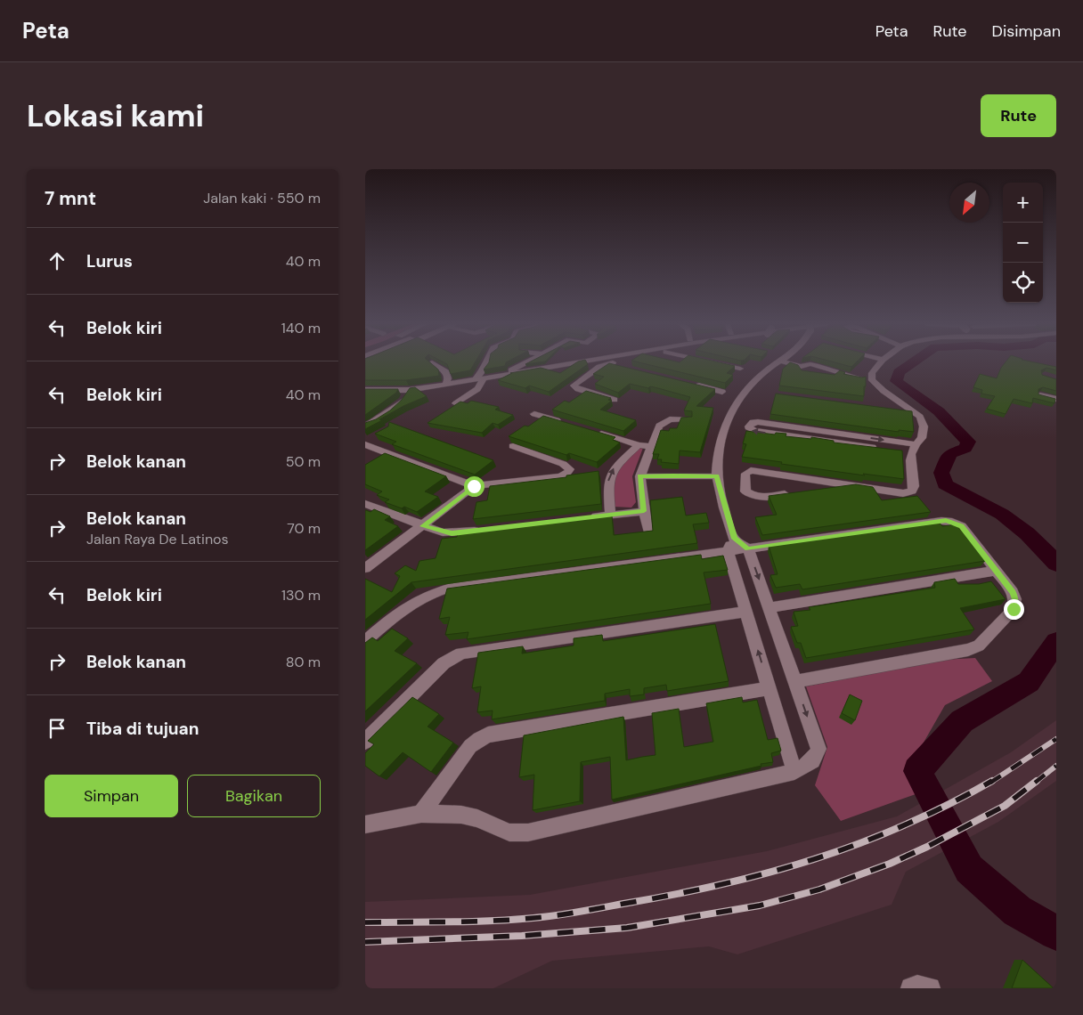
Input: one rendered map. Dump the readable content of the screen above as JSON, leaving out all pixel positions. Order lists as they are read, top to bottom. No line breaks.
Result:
{"north":"bottom left","page":{"header":"Peta","nav":["Peta","Rute","Disimpan"],"buttons":["Rute",["Simpan","Bagikan"]],"title":"Lokasi kami","heading":["7 mnt","Jalan kaki · 550 m"],"map_buttons":["+","−"],"list":[["Lurus","40 m"],["Belok kiri","140 m"],["Belok kiri","40 m"],["Belok kanan","50 m"],["Belok kanan","Jalan Raya De Latinos","70 m"],["Belok kiri","130 m"],["Belok kanan","80 m"],"Tiba di tujuan"]}}
